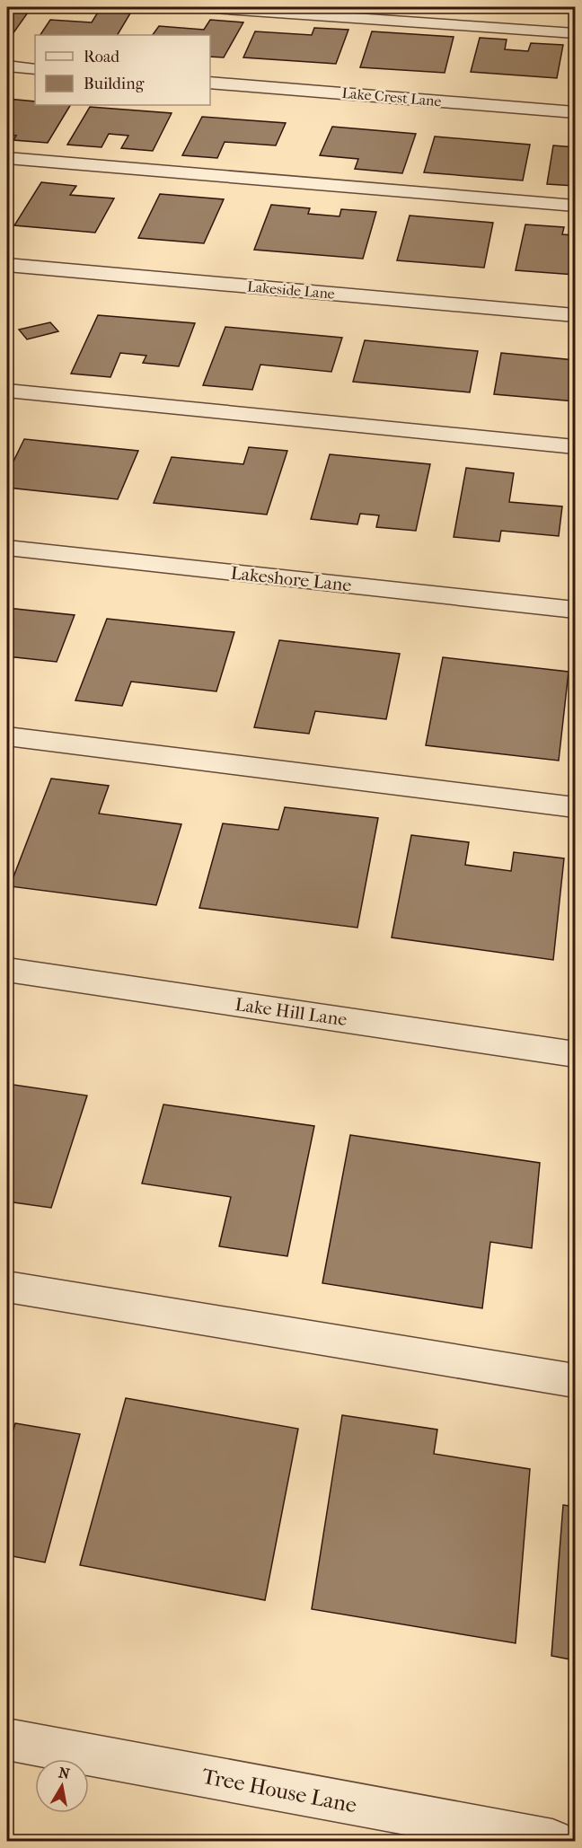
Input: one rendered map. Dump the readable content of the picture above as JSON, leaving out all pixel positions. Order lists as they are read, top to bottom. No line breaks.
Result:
{"streets":{"street":["Lake Crest Lane","Lakeside Lane","Lakeshore Lane","Lake Hill Lane","Tree House Lane"]},"legend":["Road","Building"],"north":"top"}
